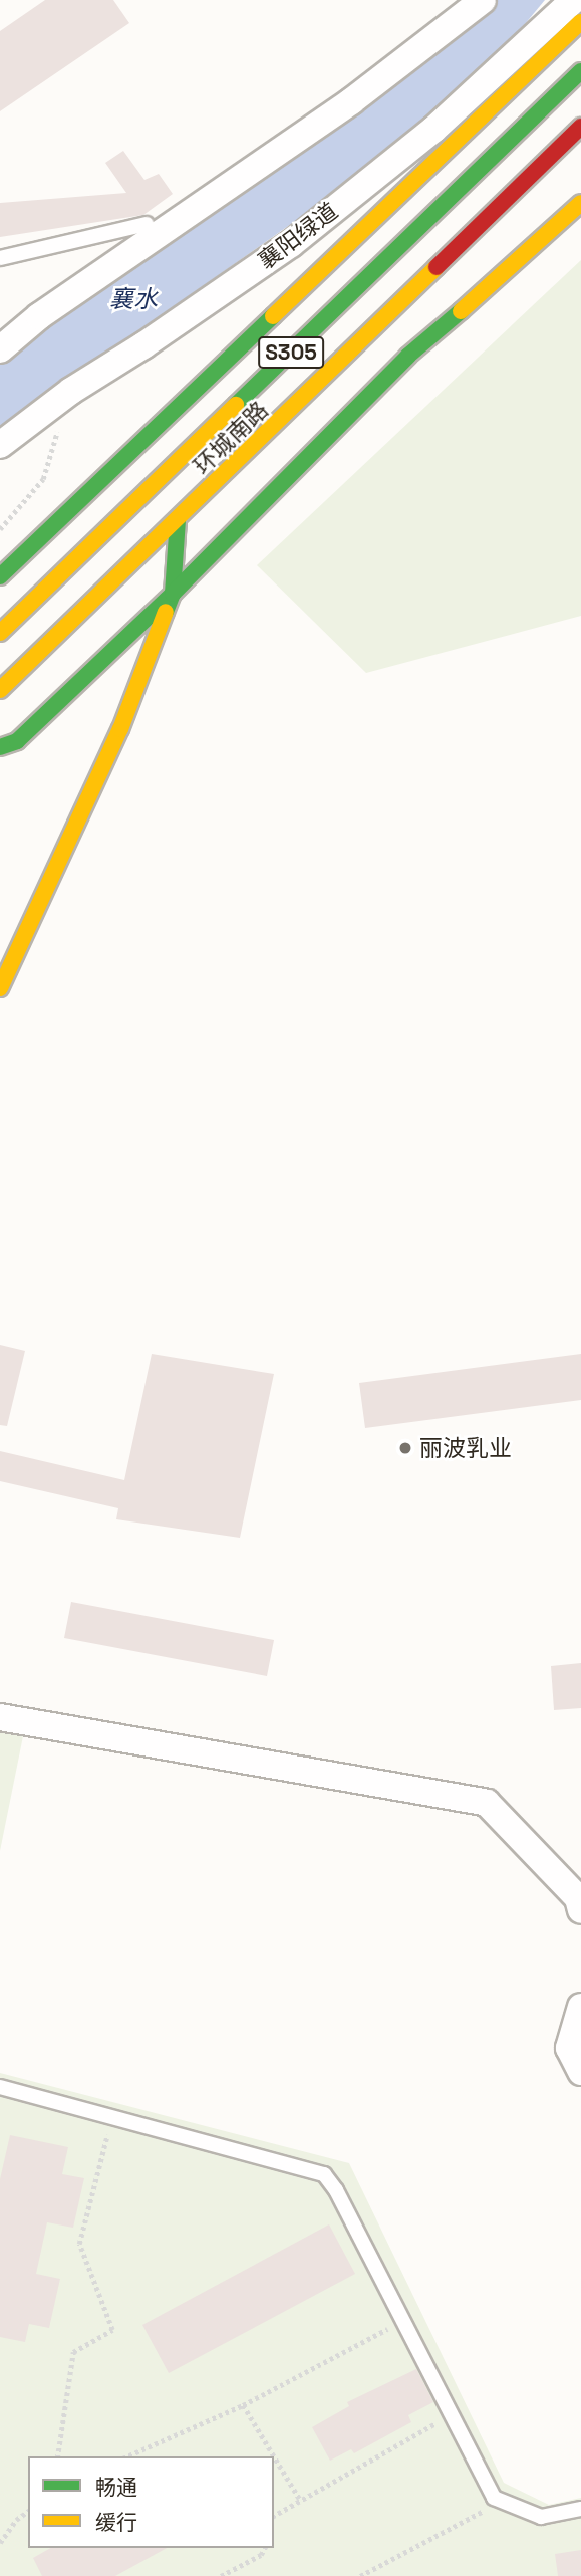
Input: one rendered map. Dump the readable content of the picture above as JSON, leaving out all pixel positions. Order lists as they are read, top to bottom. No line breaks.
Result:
{"streets":{"main road":["S305","环城南路"],"street":["襄阳绿道"]},"water":["襄水"],"places":["丽波乳业"],"legend":["畅通","缓行"]}
